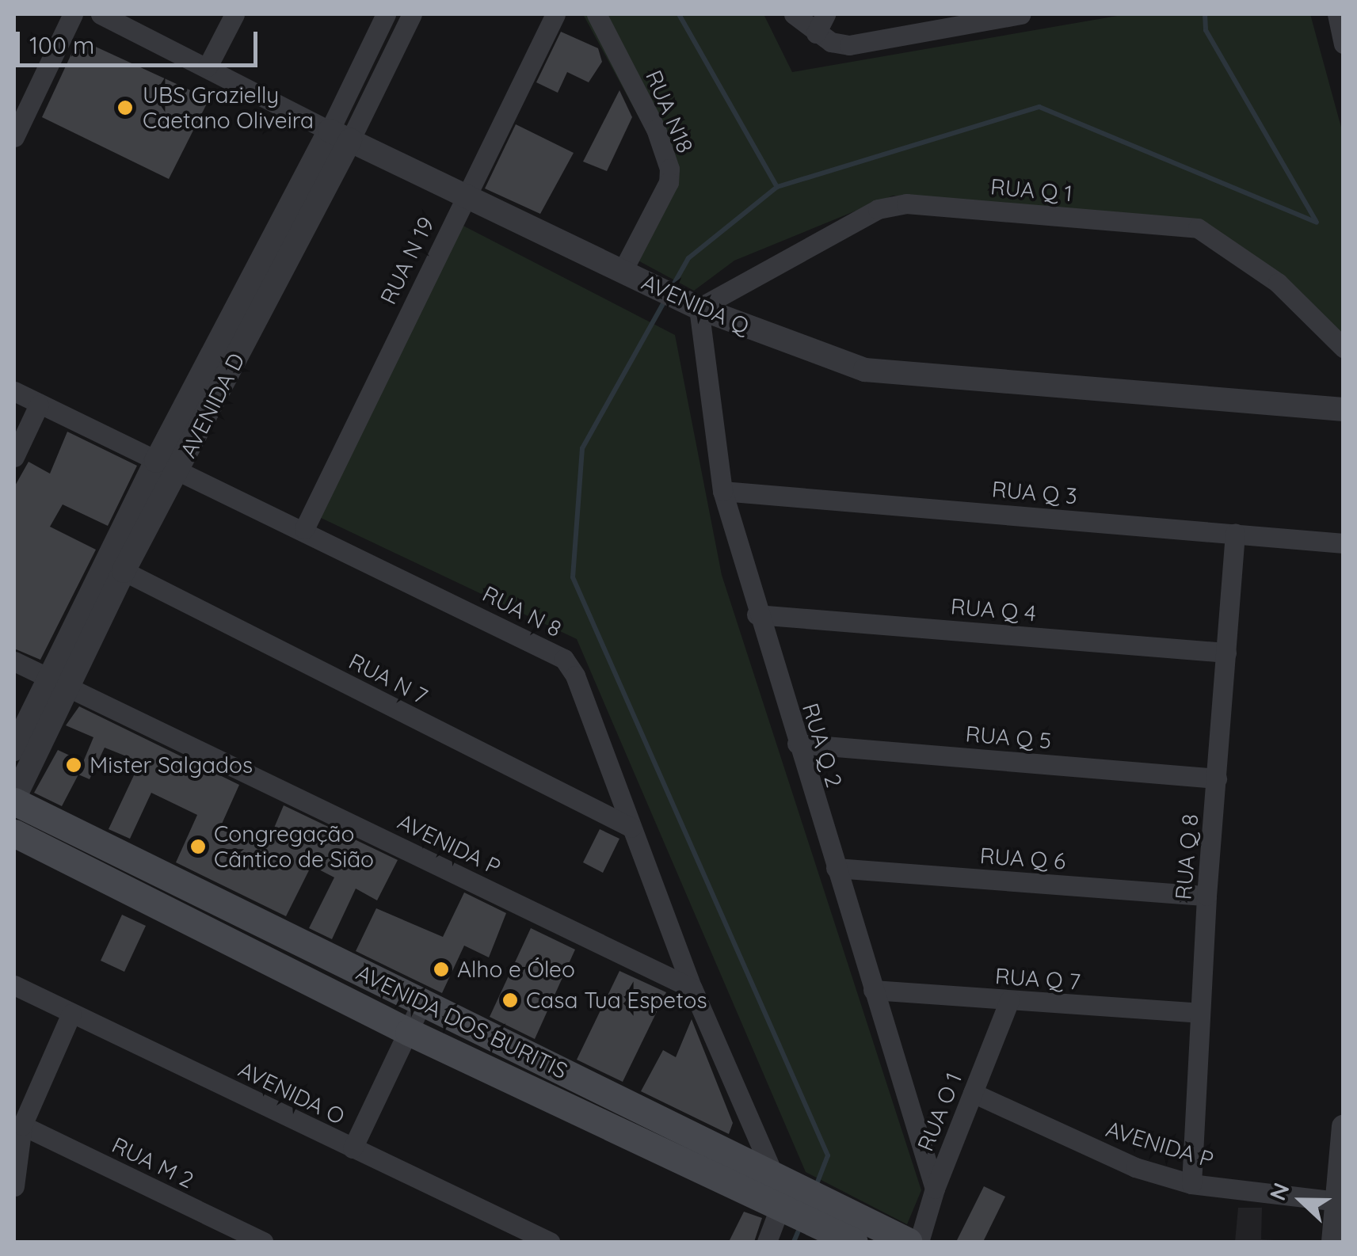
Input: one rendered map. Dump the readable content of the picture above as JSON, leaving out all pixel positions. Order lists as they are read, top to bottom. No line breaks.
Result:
{"streets":{"main road":["AVENIDA DOS BURITIS"],"street":["RUA N18","RUA Q 1","RUA N 19","AVENIDA Q","AVENIDA D","RUA Q 3","RUA Q 4","RUA N 8","RUA N 7","RUA Q 5","RUA Q 2","AVENIDA P","RUA Q 8","RUA Q 6","RUA Q 7","AVENIDA O","RUA O 1","RUA M 2"]},"crossings":[["RUA N18","AVENIDA Q"],["RUA Q 1","AVENIDA Q"],["RUA Q 1","RUA Q 2"],["RUA N 19","AVENIDA Q"],["RUA N 19","RUA N 8"],["AVENIDA Q","AVENIDA D"],["AVENIDA Q","RUA Q 2"],["AVENIDA D","RUA N 8"],["AVENIDA D","RUA N 7"],["AVENIDA D","AVENIDA P"],["AVENIDA D","AVENIDA DOS BURITIS"],["RUA Q 3","RUA Q 2"],["RUA Q 3","RUA Q 8"],["RUA Q 4","RUA Q 2"],["RUA Q 4","RUA Q 8"],["RUA N 8","RUA N 7"],["RUA N 8","AVENIDA P"],["RUA N 8","AVENIDA DOS BURITIS"],["RUA Q 5","RUA Q 2"],["RUA Q 5","RUA Q 8"],["RUA Q 2","RUA Q 6"],["RUA Q 2","RUA Q 7"],["RUA Q 2","RUA O 1"],["AVENIDA P","RUA Q 8"],["AVENIDA P","RUA O 1"],["RUA Q 8","RUA Q 6"],["RUA Q 8","RUA Q 7"],["RUA Q 7","RUA O 1"]],"places":["UBS Grazielly Caetano Oliveira","Mister Salgados","Congregação Cântico de Sião","Alho e Óleo","Casa Tua Espetos"],"scale_bar":"100 m","north":"left"}
